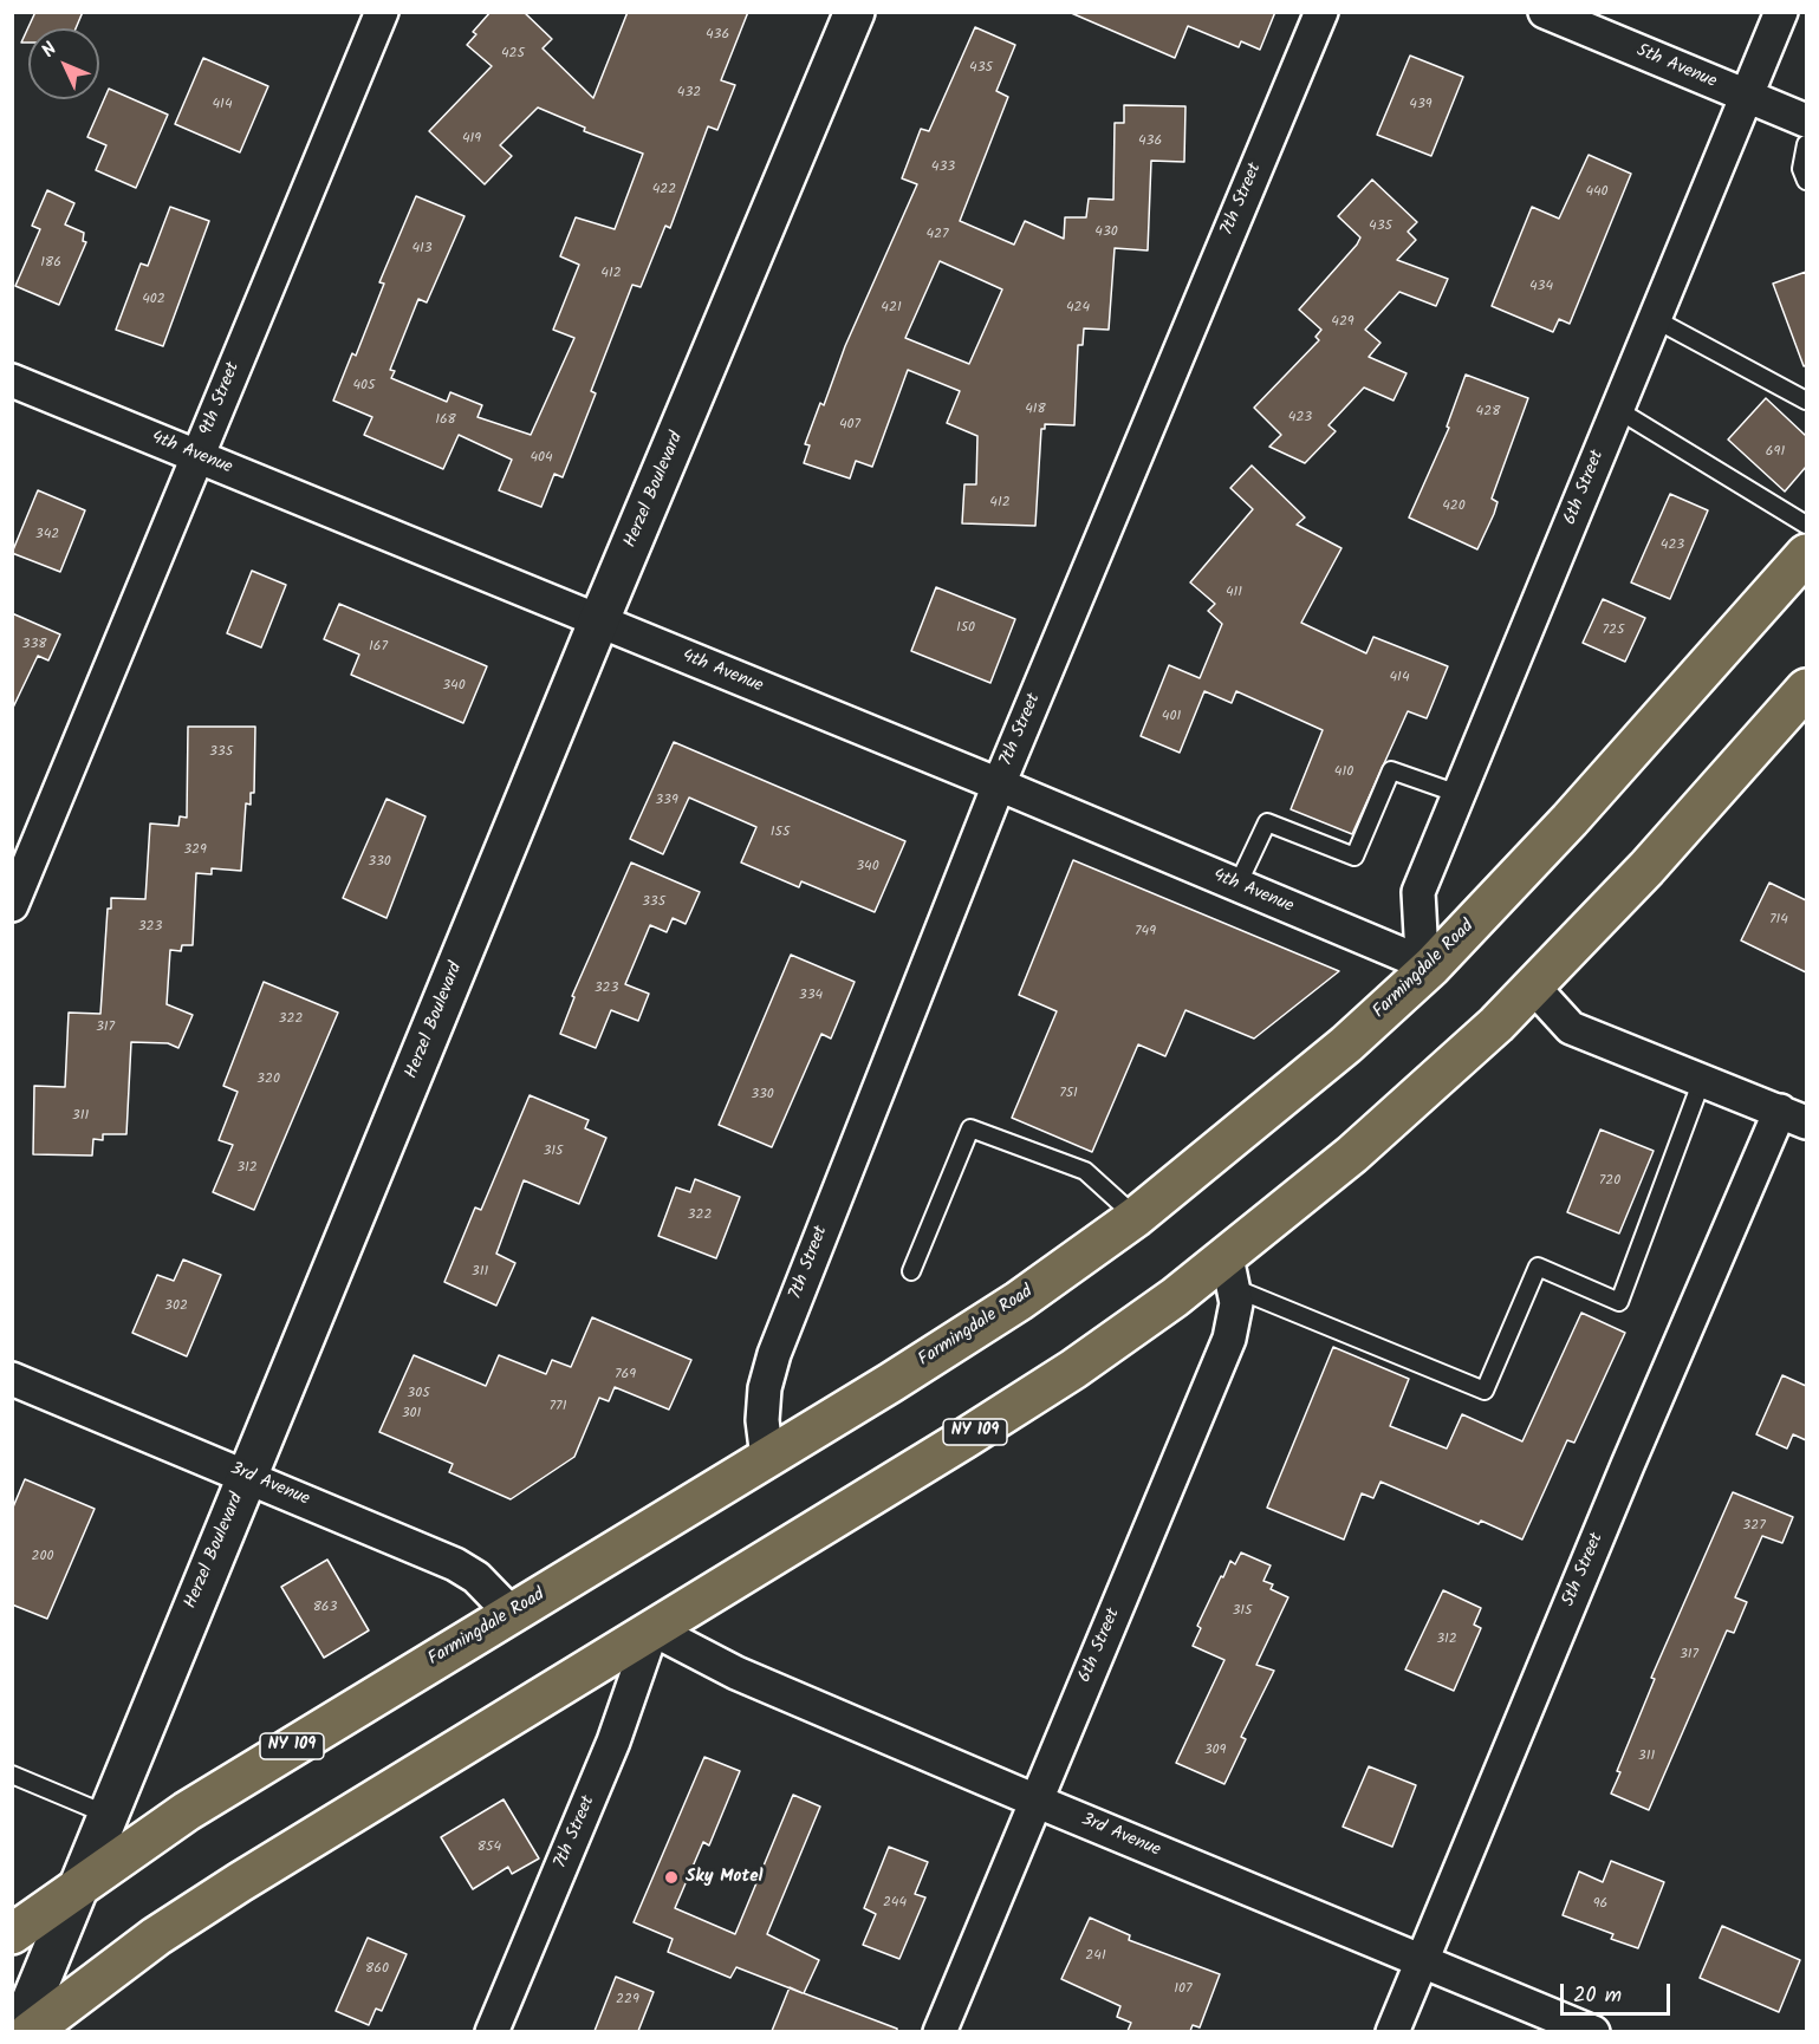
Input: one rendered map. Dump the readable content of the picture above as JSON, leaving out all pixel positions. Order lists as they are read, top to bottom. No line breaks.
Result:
{"streets":{"main road":["Farmingdale Road","NY 109"],"street":["5th Avenue","7th Street","9th Street","4th Avenue","6th Street","Herzel Boulevard","3rd Avenue","5th Street"]},"crossings":[["5th Avenue","6th Street"],["7th Street","4th Avenue"],["7th Street","Farmingdale Road"],["7th Street","NY 109"],["7th Street","3rd Avenue"],["9th Street","4th Avenue"],["4th Avenue","6th Street"],["4th Avenue","Herzel Boulevard"],["4th Avenue","Farmingdale Road"],["6th Street","Farmingdale Road"],["6th Street","NY 109"],["6th Street","3rd Avenue"],["Herzel Boulevard","Farmingdale Road"],["Herzel Boulevard","3rd Avenue"],["Farmingdale Road","3rd Avenue"],["NY 109","3rd Avenue"],["3rd Avenue","5th Street"]],"places":["Sky Motel"],"house_numbers":["436","425","435","432","414","439","419","436","433","422","440","435","430","427","413","186","412","434","402","421","424","429","405","418","428","423","168","407","691","404","412","420","342","423","411","150","725","338","167","414","340","401","335","410","339","155","329","330","340","335","714","323","749","323","334","322","317","320","751","330","311","315","312","720","322","311","302","769","305","771","301","327","200","863","315","312","317","309","311","854","244","96","241","860","107","229"],"scale_bar":"20 m","north":"top left"}
